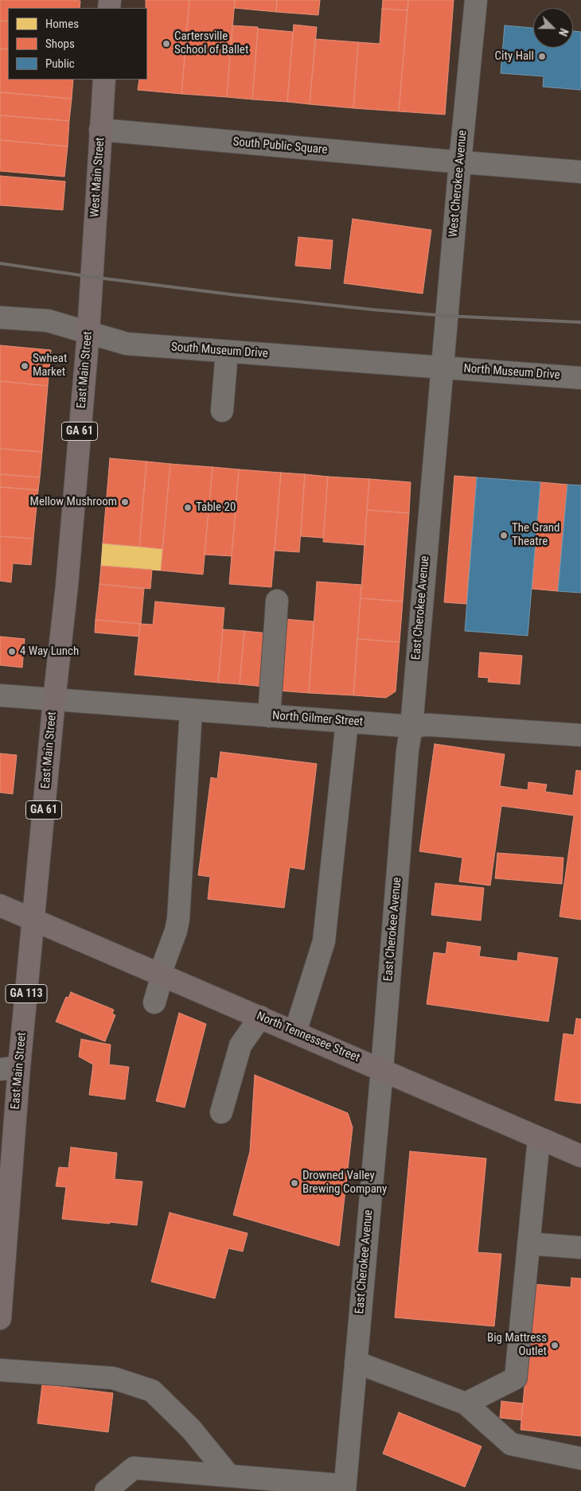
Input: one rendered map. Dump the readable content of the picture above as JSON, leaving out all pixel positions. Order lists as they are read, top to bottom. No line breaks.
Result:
{"streets":{"main road":["West Main Street","East Main Street","GA 61","GA 113","North Tennessee Street"],"street":["South Public Square","West Cherokee Avenue","South Museum Drive","North Museum Drive","East Cherokee Avenue","North Gilmer Street"]},"crossings":[["South Public Square","West Main Street"],["South Public Square","West Cherokee Avenue"],["West Main Street","East Main Street"],["West Cherokee Avenue","South Museum Drive"],["West Cherokee Avenue","North Museum Drive"],["West Cherokee Avenue","East Cherokee Avenue"],["South Museum Drive","East Main Street"],["South Museum Drive","North Museum Drive"],["South Museum Drive","East Cherokee Avenue"],["East Main Street","North Gilmer Street"],["East Main Street","North Tennessee Street"],["North Museum Drive","East Cherokee Avenue"],["East Cherokee Avenue","North Gilmer Street"],["East Cherokee Avenue","North Tennessee Street"]],"places":["Cartersville School of Ballet","City Hall","Swheat Market","Mellow Mushroom","Table 20","The Grand Theatre","4 Way Lunch","Drowned Valley Brewing Company","Big Mattress Outlet"],"legend":["Homes","Shops","Public"],"north":"bottom right"}
